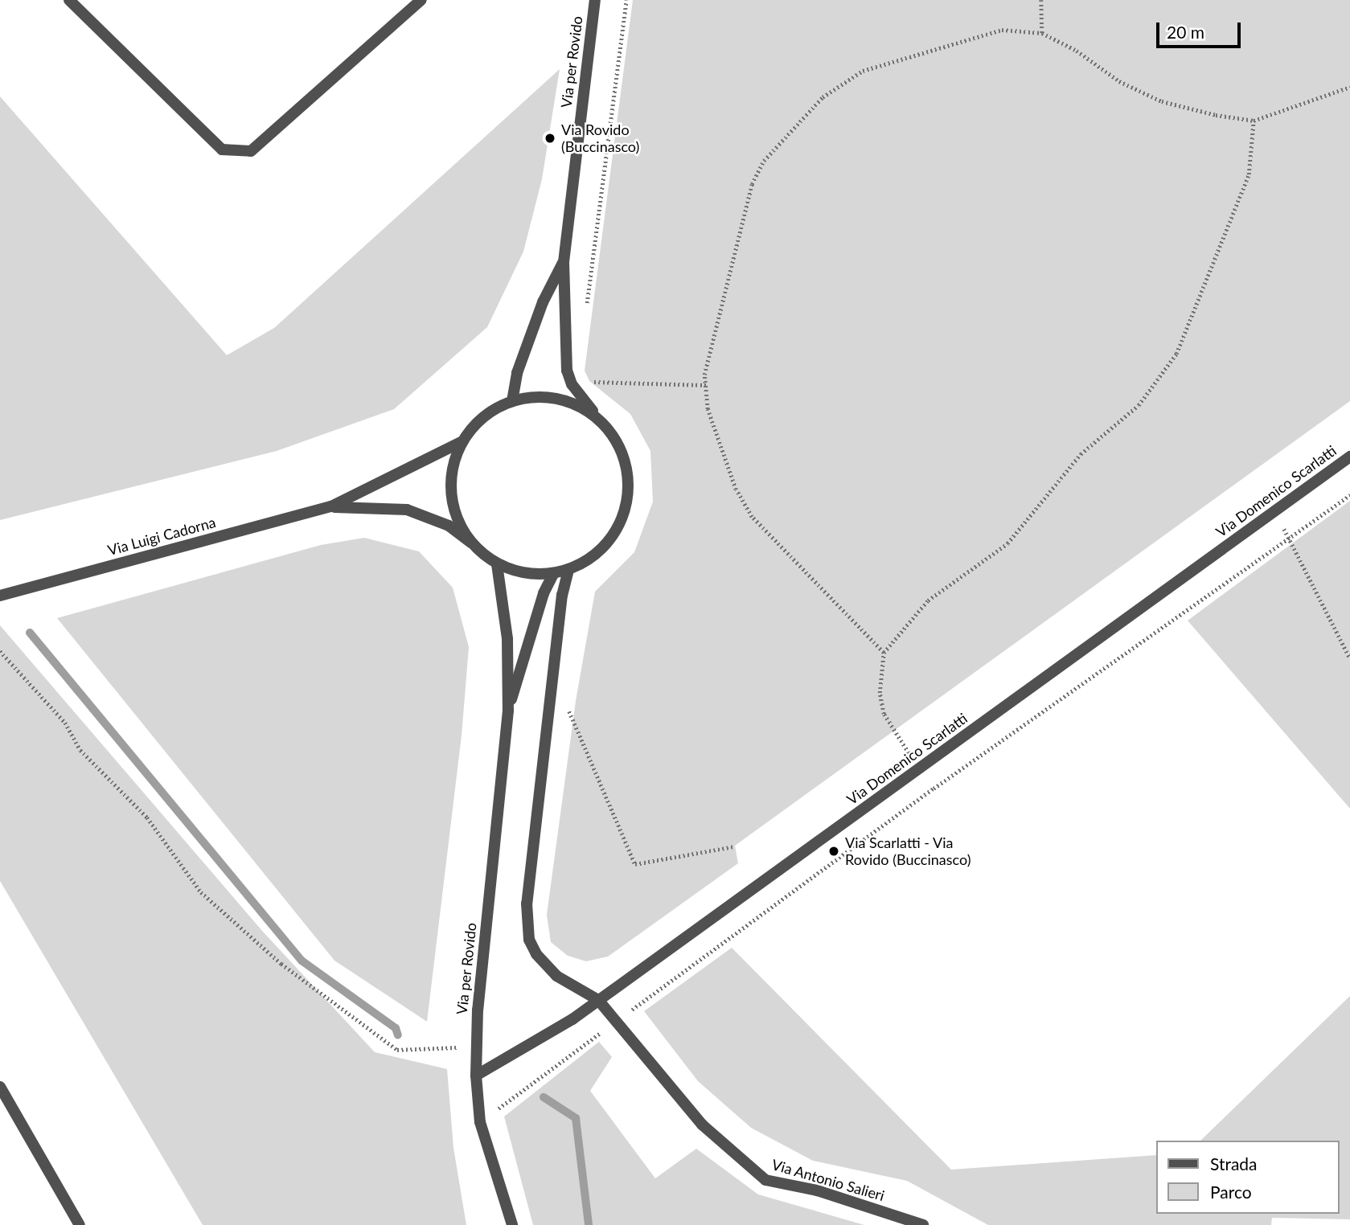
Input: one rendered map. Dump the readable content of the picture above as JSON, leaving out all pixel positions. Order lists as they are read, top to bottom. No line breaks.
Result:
{"streets":{"street":["Via per Rovido","Via Domenico Scarlatti","Via Luigi Cadorna","Via Antonio Salieri"]},"crossings":[["Via per Rovido","Via Domenico Scarlatti"],["Via per Rovido","Via Luigi Cadorna"],["Via Domenico Scarlatti","Via Antonio Salieri"]],"places":["Via Rovido (Buccinasco)","Via Scarlatti - Via Rovido (Buccinasco)"],"legend":["Strada","Parco"],"scale_bar":"20 m"}
